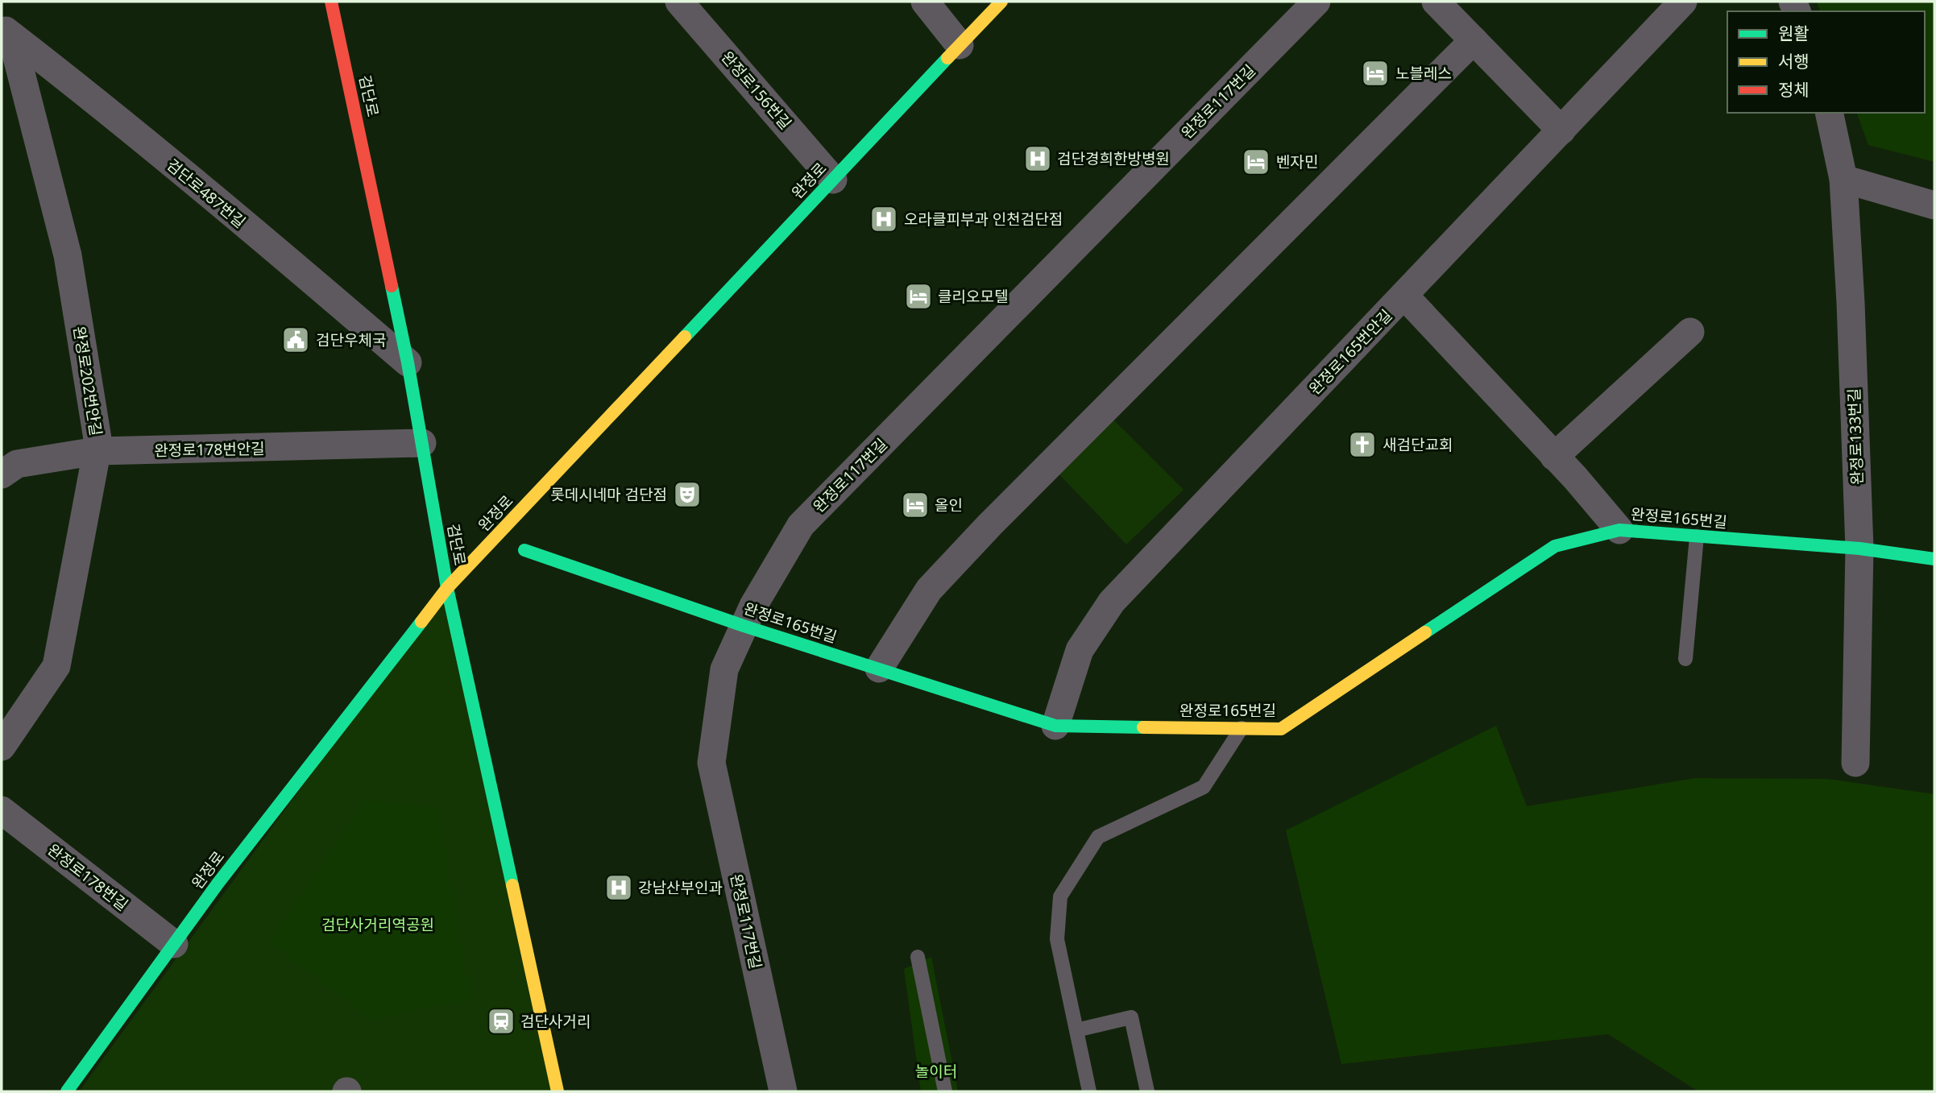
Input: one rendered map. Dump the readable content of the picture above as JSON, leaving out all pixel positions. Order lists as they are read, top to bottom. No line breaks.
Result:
{"streets":{"main road":["검단로","완정로","완정로165번길"],"street":["완정로156번길","완정로117번길","검단로487번길","완정로165번안길","완정로202번안길","완정로133번길","완정로178번안길","완정로178번길"]},"crossings":[["완정로156번길","완정로"],["검단로","완정로"],["검단로","검단로487번길"],["검단로","완정로178번안길"],["완정로117번길","완정로165번길"],["완정로","완정로178번길"],["검단로487번길","완정로202번안길"],["완정로165번안길","완정로165번길"],["완정로202번안길","완정로178번안길"],["완정로133번길","완정로165번길"]],"parks":["검단사거리역공원","놀이터"],"places":{"hotel":["노블레스","벤자민","클리오모텔","올인"],"hospital":["검단경희한방병원","오라클피부과 인천검단점","강남산부인과"],"public building":["검단우체국"],"church":["새검단교회"],"theatre":["롯데시네마 검단점"],"station":["검단사거리"]},"legend":["원활","서행","정체"]}
